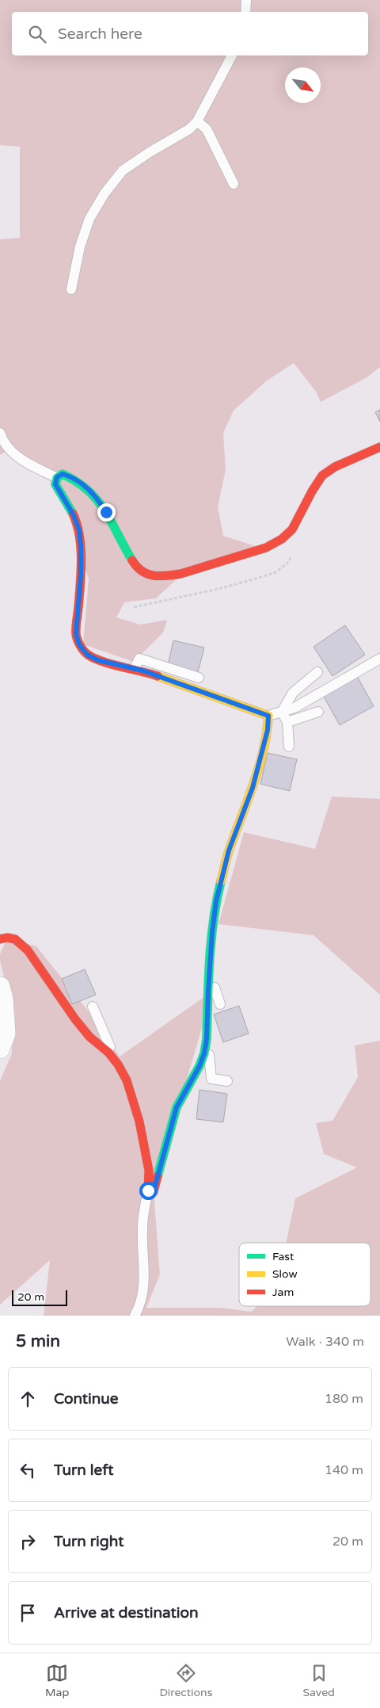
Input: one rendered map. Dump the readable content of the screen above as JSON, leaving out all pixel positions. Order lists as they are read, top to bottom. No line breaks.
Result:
{"legend":["Fast","Slow","Jam"],"scale_bar":"20 m","north":"bottom right","page":{"search":"Search here","scale":"20 m","heading":["5 min","Walk · 340 m"],"list":[["Continue","180 m"],["Turn left","140 m"],["Turn right","20 m"],"Arrive at destination"],"nav":["Map","Directions","Saved"]}}
